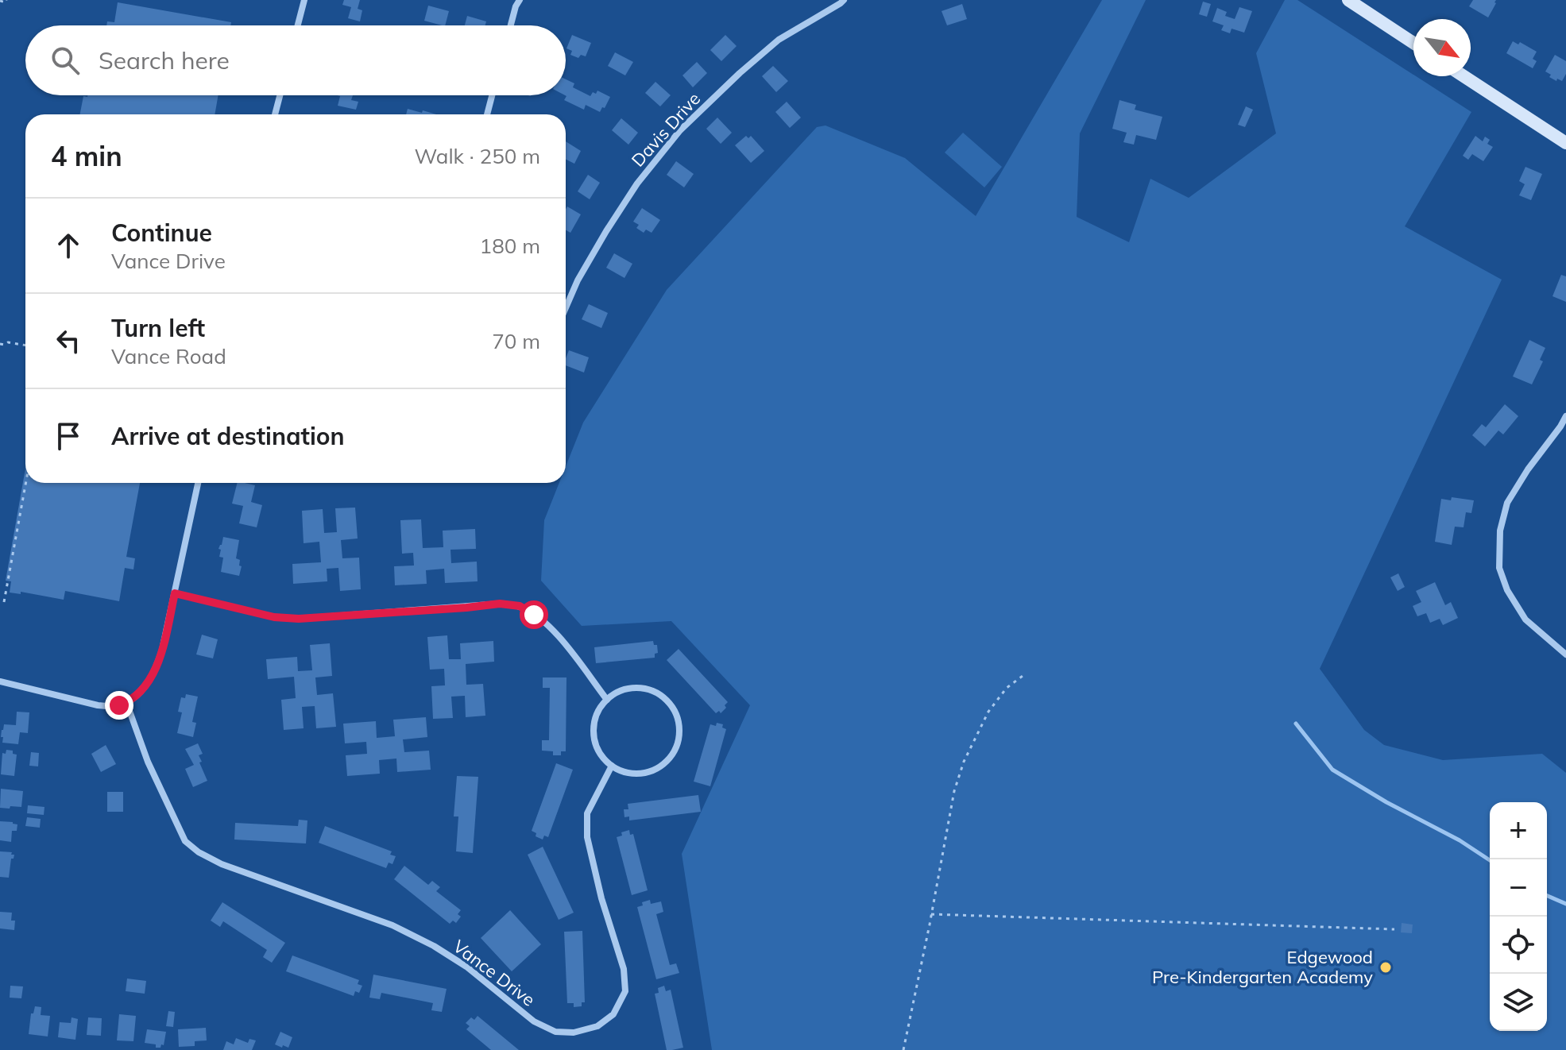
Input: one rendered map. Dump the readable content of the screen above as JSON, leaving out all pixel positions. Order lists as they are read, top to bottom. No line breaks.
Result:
{"streets":{"street":["Davis Drive","Vance Drive"]},"places":["Edgewood Pre-Kindergarten Academy"],"north":"bottom right","page":{"search":"Search here","heading":["4 min","Walk · 250 m"],"list":[["Continue","Vance Drive","180 m"],["Turn left","Vance Road","70 m"],"Arrive at destination"],"map_buttons":["+","−"]}}
